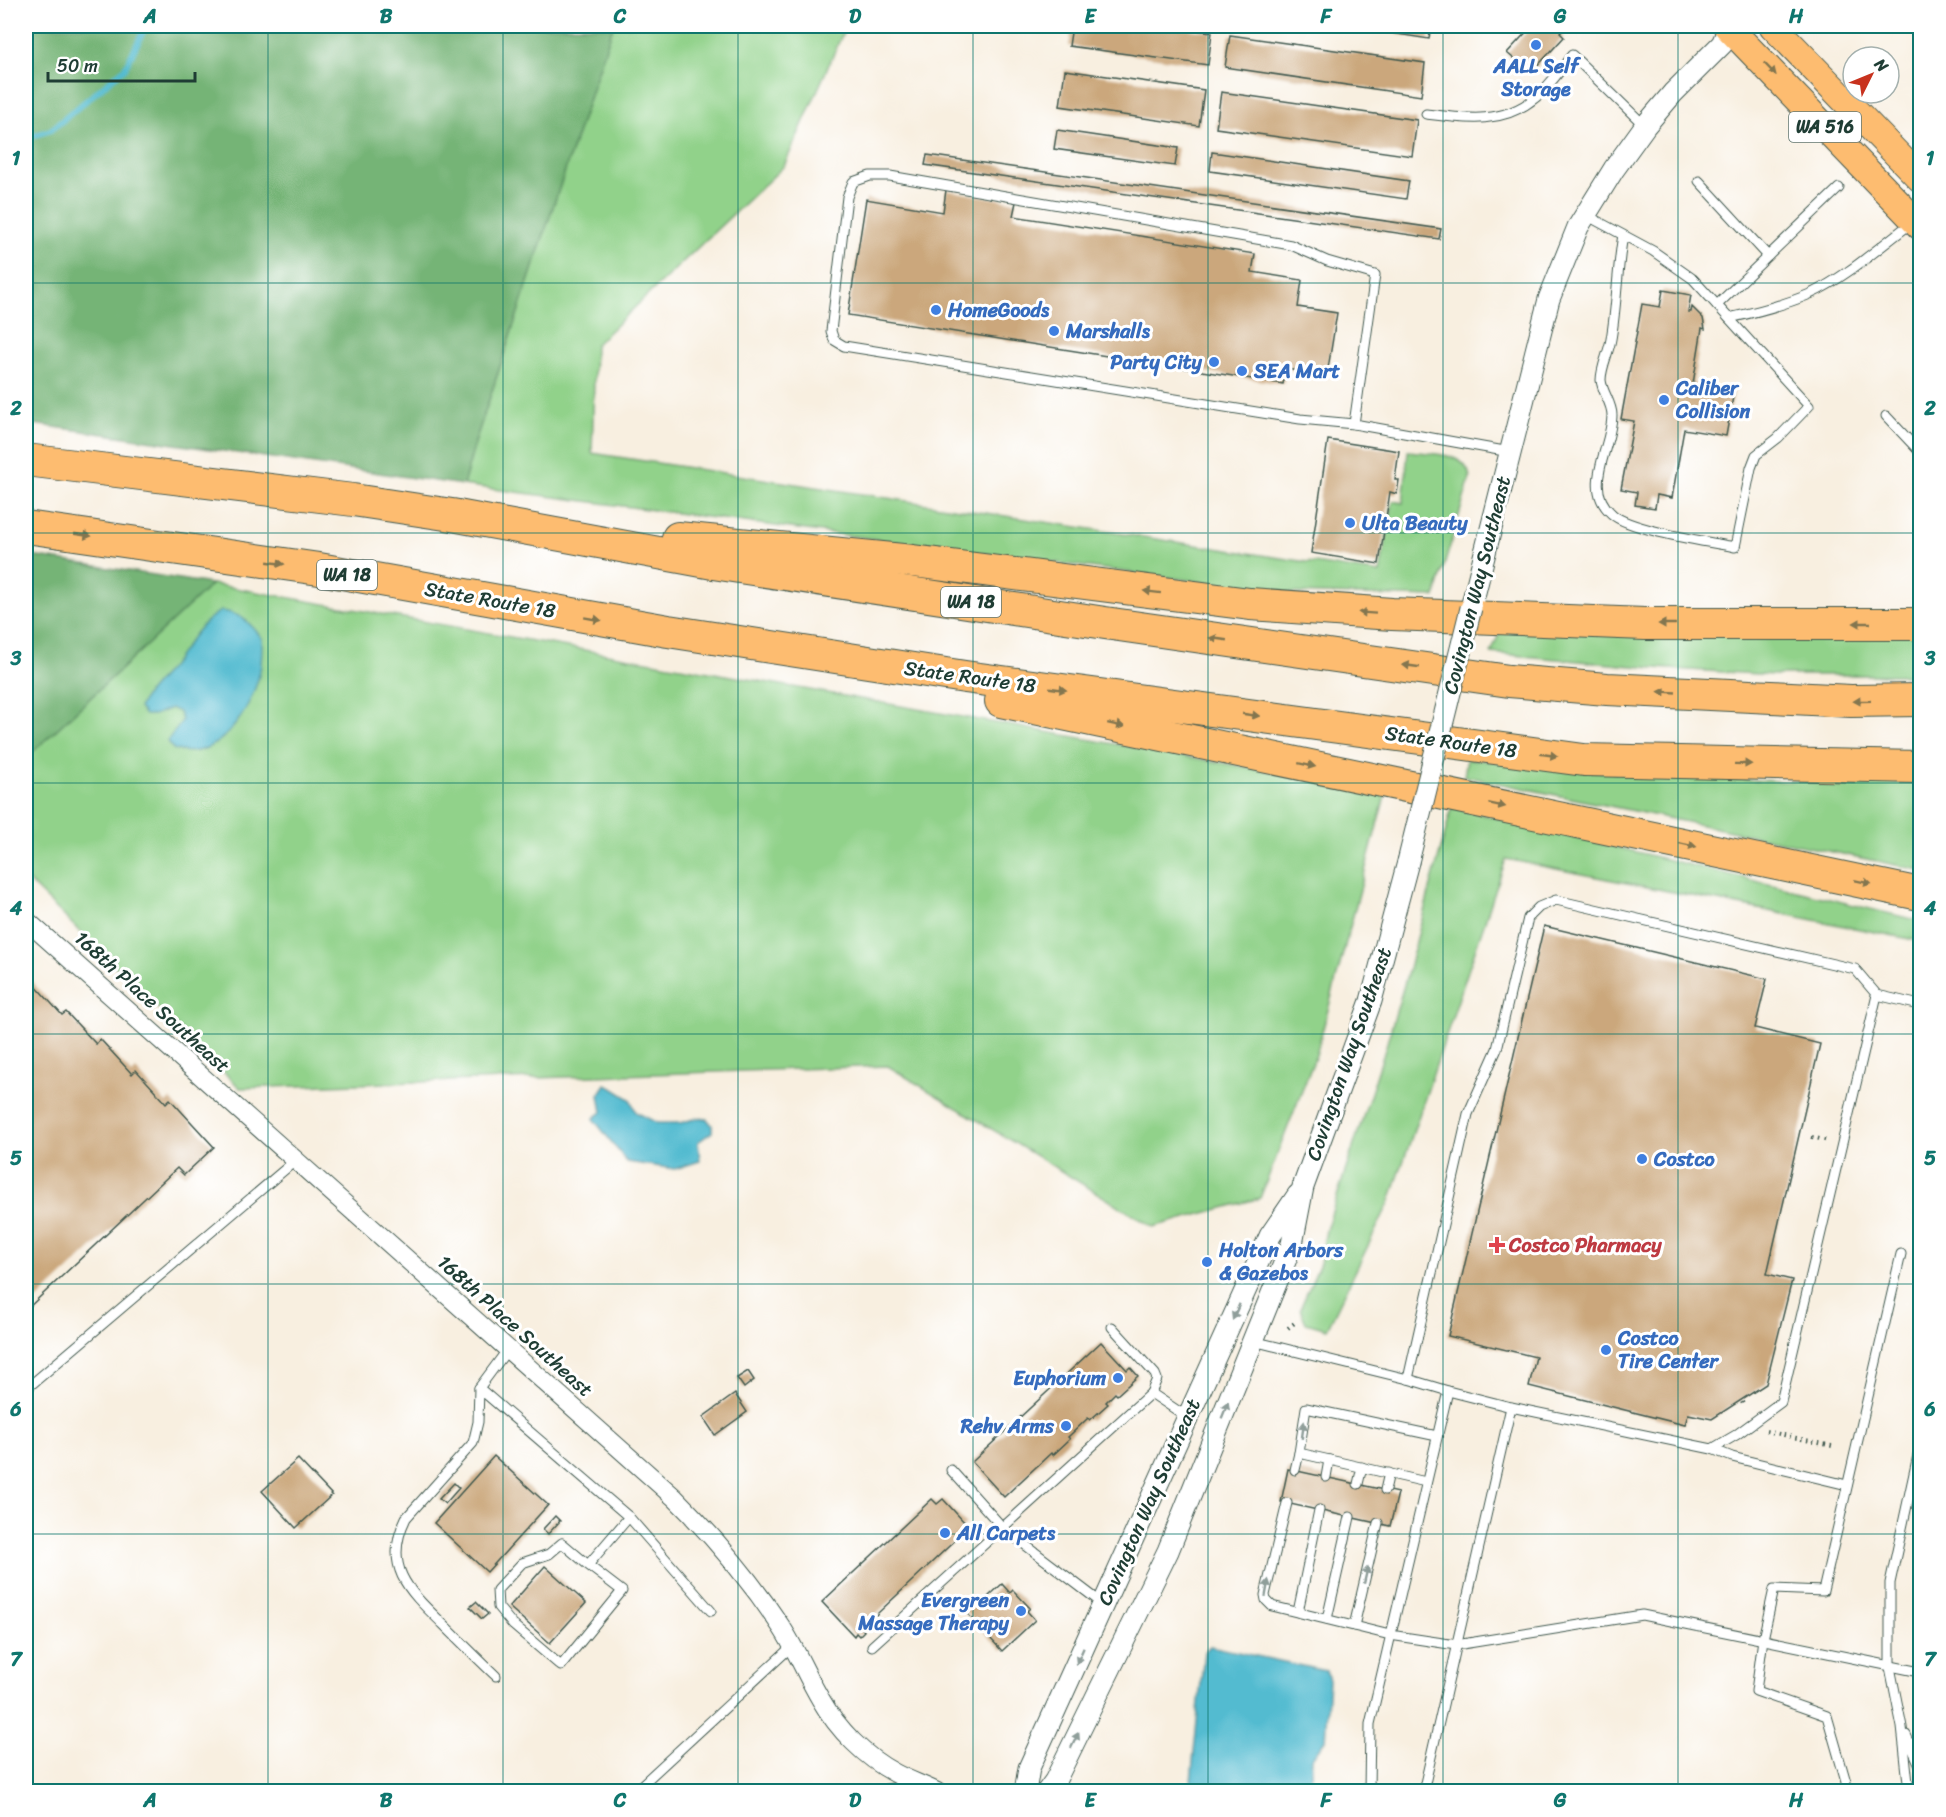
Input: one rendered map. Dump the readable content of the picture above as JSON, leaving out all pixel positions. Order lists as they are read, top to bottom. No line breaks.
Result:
{"streets":{"highway":["WA 18","State Route 18"],"main road":["WA 516"],"street":["Covington Way Southeast","168th Place Southeast"]},"crossings":[["WA 516","Covington Way Southeast"]],"places":{"other":["AALL Self Storage","HomeGoods","Marshalls","Party City","SEA Mart","Caliber Collision","Ulta Beauty","Costco","Holton Arbors & Gazebos","Costco Tire Center","Euphorium","Rehv Arms","All Carpets","Evergreen Massage Therapy"],"health":["Costco Pharmacy"]},"scale_bar":"50 m","north":"top right","grid":{"columns":["A","B","C","D","E","F","G","H"],"rows":["1","2","3","4","5","6","7"]}}
